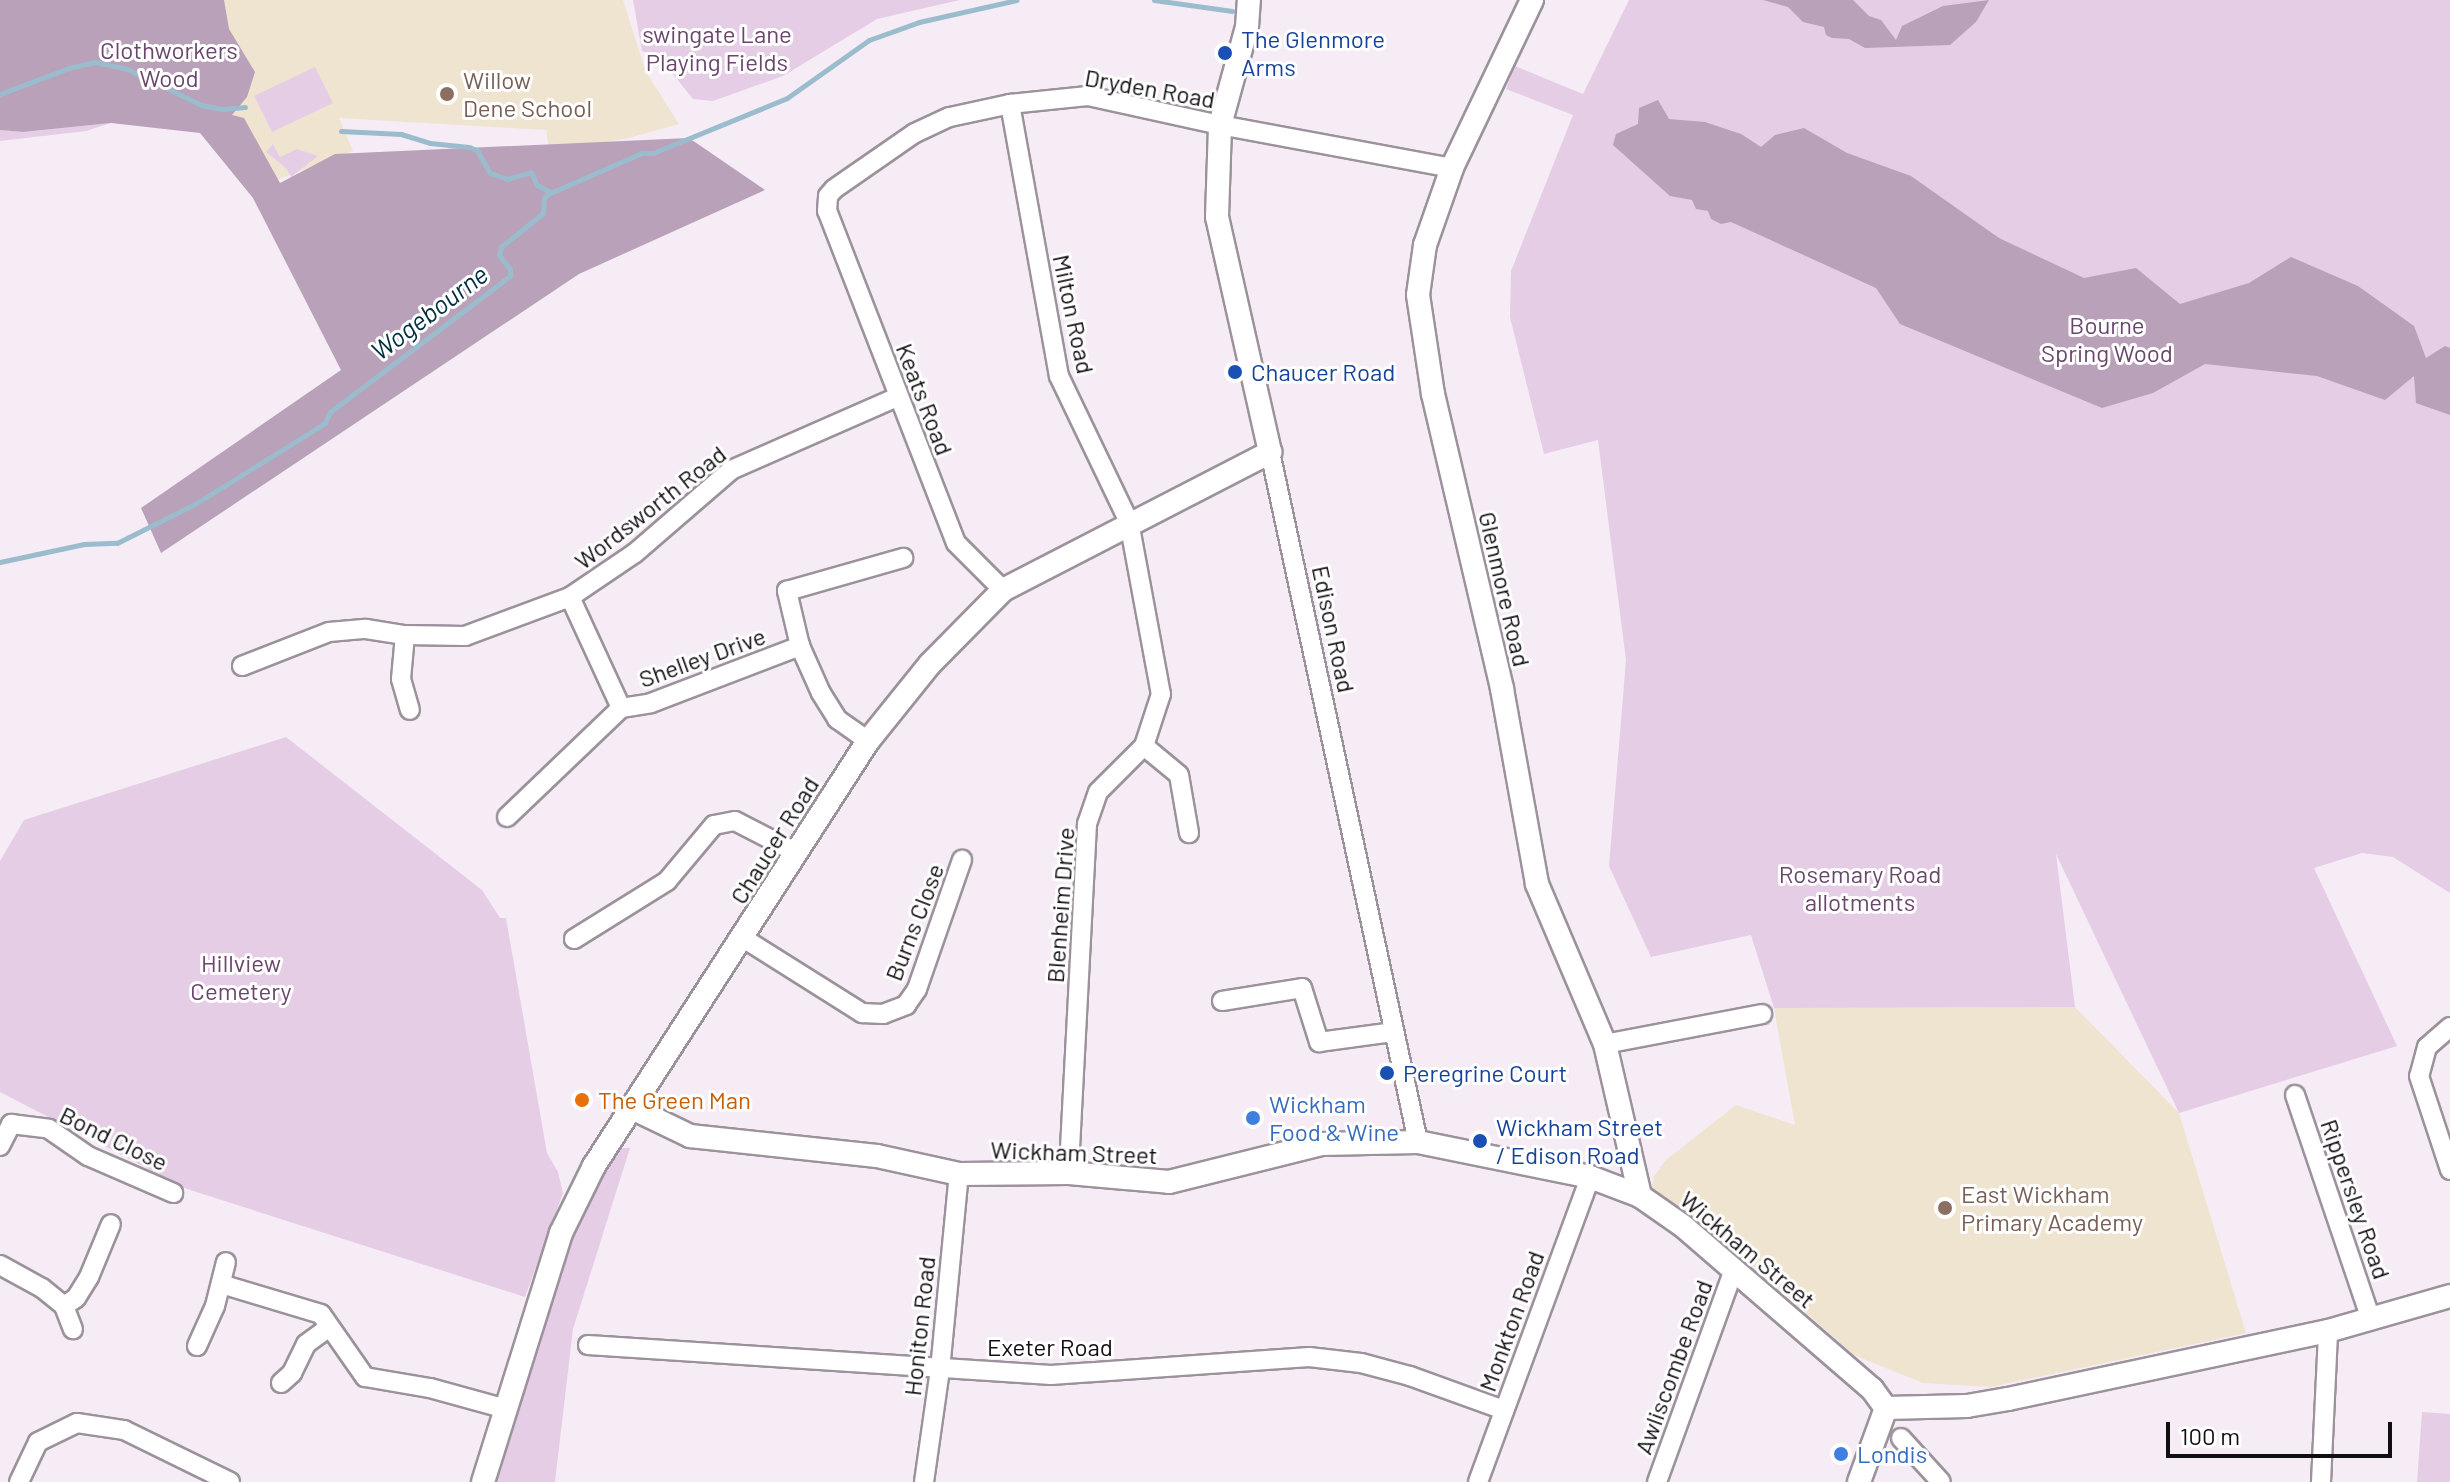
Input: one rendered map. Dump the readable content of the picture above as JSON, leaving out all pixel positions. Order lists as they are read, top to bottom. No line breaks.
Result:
{"streets":{"street":["Dryden Road","Milton Road","Keats Road","Wordsworth Road","Glenmore Road","Edison Road","Shelley Drive","Chaucer Road","Blenheim Drive","Burns Close","Bond Close","Wickham Street","Rippersley Road","Monkton Road","Honiton Road","Exeter Road","Awliscombe Road"]},"crossings":[["Dryden Road","Milton Road"],["Dryden Road","Keats Road"],["Dryden Road","Glenmore Road"],["Dryden Road","Edison Road"],["Milton Road","Chaucer Road"],["Milton Road","Blenheim Drive"],["Keats Road","Wordsworth Road"],["Keats Road","Chaucer Road"],["Wordsworth Road","Shelley Drive"],["Glenmore Road","Wickham Street"],["Edison Road","Chaucer Road"],["Edison Road","Wickham Street"],["Shelley Drive","Chaucer Road"],["Chaucer Road","Blenheim Drive"],["Chaucer Road","Burns Close"],["Chaucer Road","Wickham Street"],["Blenheim Drive","Wickham Street"],["Wickham Street","Monkton Road"],["Wickham Street","Honiton Road"],["Wickham Street","Awliscombe Road"],["Monkton Road","Exeter Road"],["Honiton Road","Exeter Road"]],"water":["Wogebourne"],"parks":["swingate Lane Playing Fields","Clothworkers Wood","Bourne Spring Wood","Rosemary Road allotments","Hillview Cemetery"],"places":["The Glenmore Arms","Willow Dene School","Chaucer Road","Peregrine Court","The Green Man","Wickham Food & Wine","Wickham Street / Edison Road","East Wickham Primary Academy","Londis"],"scale_bar":"100 m"}
